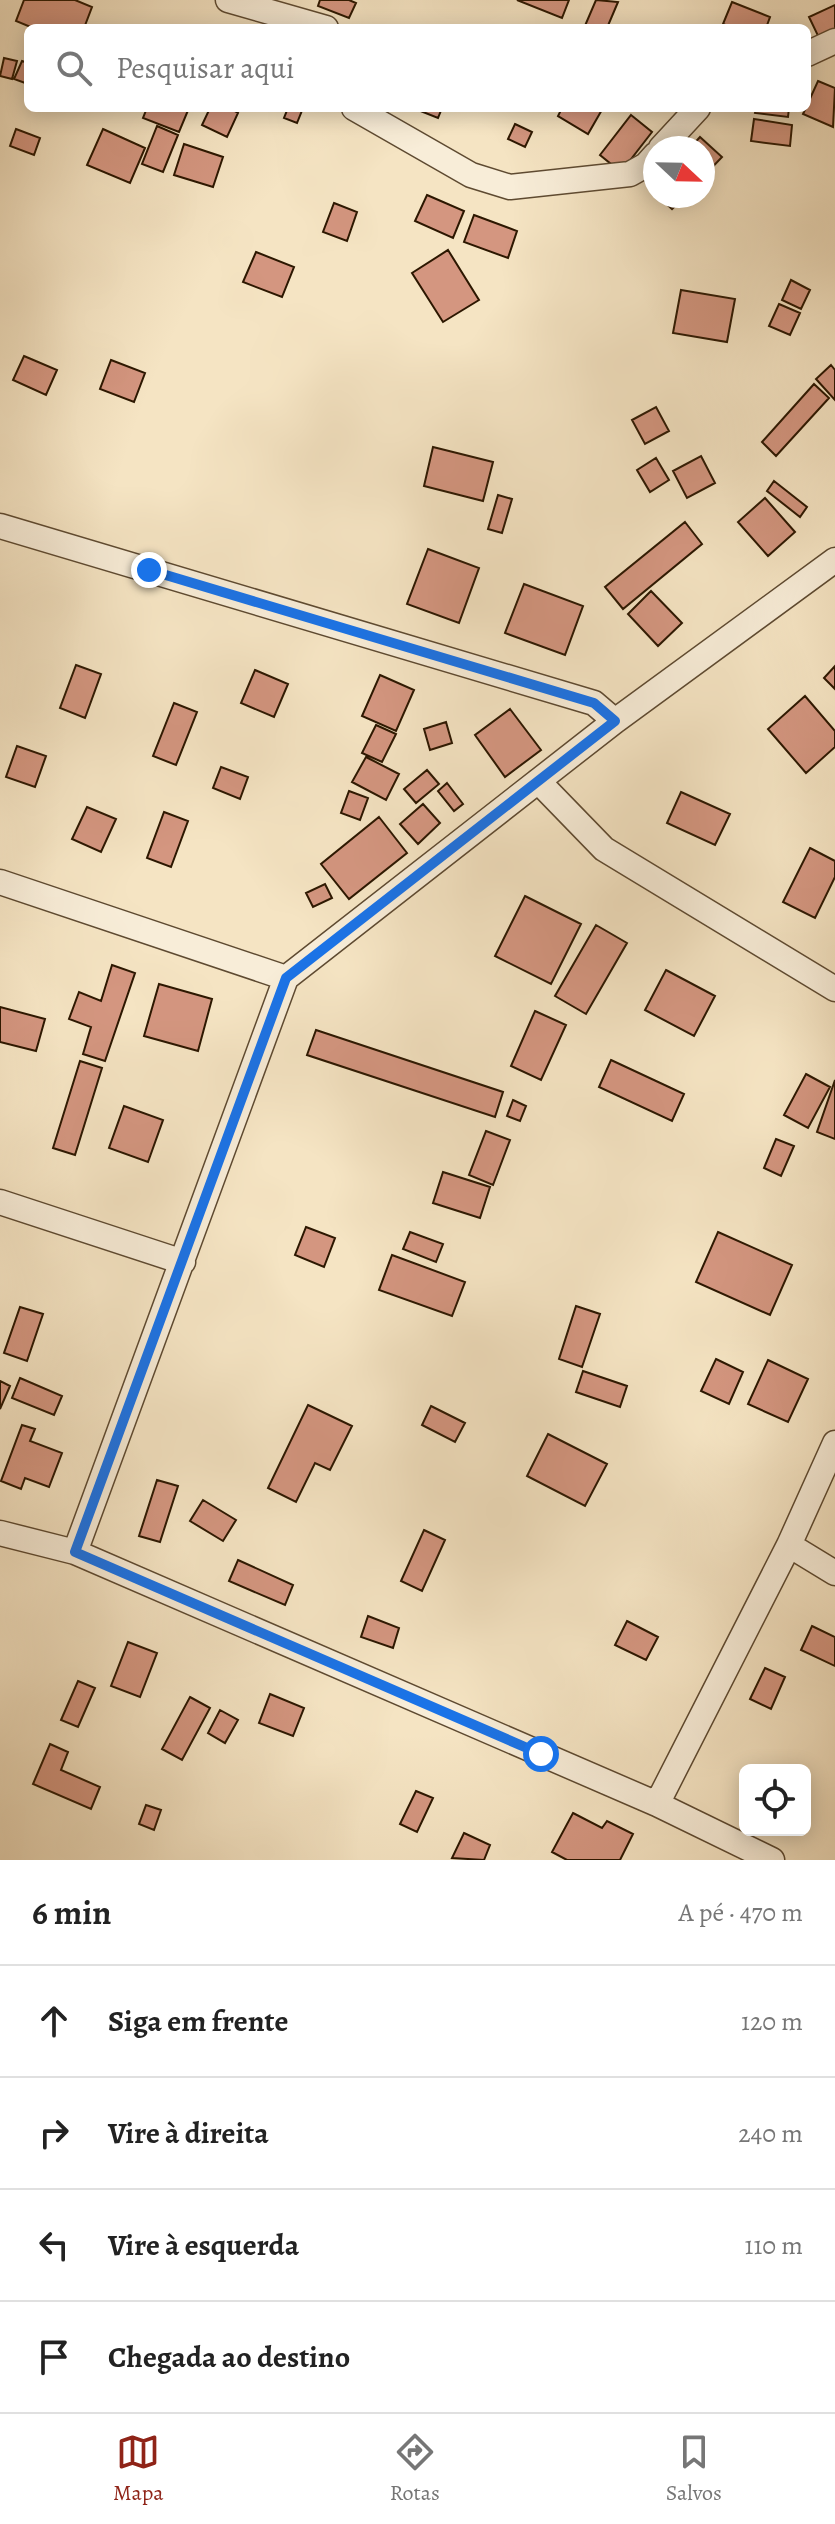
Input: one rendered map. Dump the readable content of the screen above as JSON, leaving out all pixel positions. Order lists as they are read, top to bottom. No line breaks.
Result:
{"north":"right","page":{"search":"Pesquisar aqui","heading":["6 min","A pé · 470 m"],"list":[["Siga em frente","120 m"],["Vire à direita","240 m"],["Vire à esquerda","110 m"],"Chegada ao destino"],"nav":["Mapa","Rotas","Salvos"]}}
